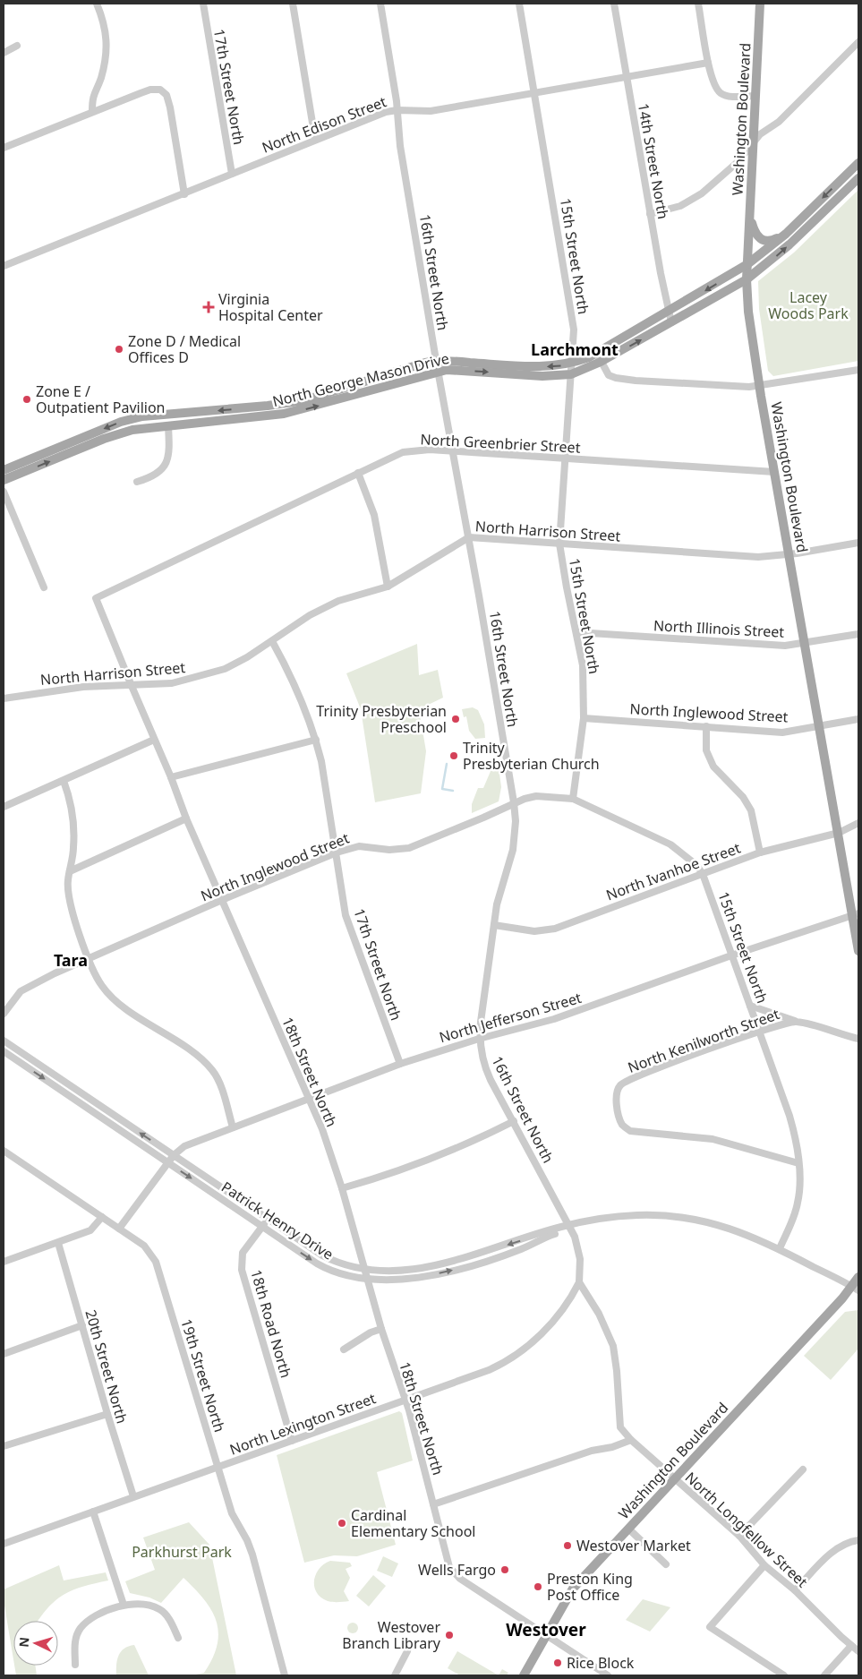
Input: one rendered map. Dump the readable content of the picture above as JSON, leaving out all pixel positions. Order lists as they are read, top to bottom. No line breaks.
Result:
{"streets":{"main road":["Washington Boulevard","North George Mason Drive"],"street":["17th Street North","North Edison Street","14th Street North","15th Street North","16th Street North","North Greenbrier Street","North Harrison Street","North Illinois Street","North Inglewood Street","North Ivanhoe Street","North Jefferson Street","North Kenilworth Street","18th Street North","Patrick Henry Drive","18th Road North","20th Street North","19th Street North","North Lexington Street","North Longfellow Street"]},"crossings":[["17th Street North","North Edison Street"],["17th Street North","North Harrison Street"],["17th Street North","North Inglewood Street"],["17th Street North","North Jefferson Street"],["Washington Boulevard","North George Mason Drive"],["Washington Boulevard","North Greenbrier Street"],["Washington Boulevard","North Harrison Street"],["Washington Boulevard","North Illinois Street"],["Washington Boulevard","North Inglewood Street"],["Washington Boulevard","North Ivanhoe Street"],["Washington Boulevard","North Jefferson Street"],["Washington Boulevard","18th Street North"],["Washington Boulevard","Patrick Henry Drive"],["Washington Boulevard","North Longfellow Street"],["North Edison Street","14th Street North"],["North Edison Street","15th Street North"],["North Edison Street","16th Street North"],["14th Street North","North George Mason Drive"],["15th Street North","North George Mason Drive"],["15th Street North","North Greenbrier Street"],["15th Street North","North Harrison Street"],["15th Street North","North Illinois Street"],["15th Street North","North Inglewood Street"],["15th Street North","North Ivanhoe Street"],["15th Street North","North Jefferson Street"],["15th Street North","North Kenilworth Street"],["15th Street North","Patrick Henry Drive"],["16th Street North","North George Mason Drive"],["16th Street North","North Greenbrier Street"],["16th Street North","North Harrison Street"],["16th Street North","North Inglewood Street"],["16th Street North","North Ivanhoe Street"],["16th Street North","North Jefferson Street"],["16th Street North","Patrick Henry Drive"],["16th Street North","North Lexington Street"],["North Greenbrier Street","18th Street North"],["North Harrison Street","18th Street North"],["North Inglewood Street","18th Street North"],["North Jefferson Street","18th Street North"],["North Jefferson Street","Patrick Henry Drive"],["18th Street North","Patrick Henry Drive"],["18th Street North","North Lexington Street"],["Patrick Henry Drive","18th Road North"],["18th Road North","North Lexington Street"],["20th Street North","North Lexington Street"],["19th Street North","North Lexington Street"]],"districts":["Larchmont","Tara","Westover"],"parks":["Lacey Woods Park","Parkhurst Park"],"places":{"health":["Virginia Hospital Center"],"other":["Zone D / Medical Offices D","Zone E / Outpatient Pavilion","Trinity Presbyterian Preschool","Trinity Presbyterian Church","Cardinal Elementary School","Westover Market","Wells Fargo","Preston King Post Office","Westover Branch Library","Rice Block"]},"north":"left"}
